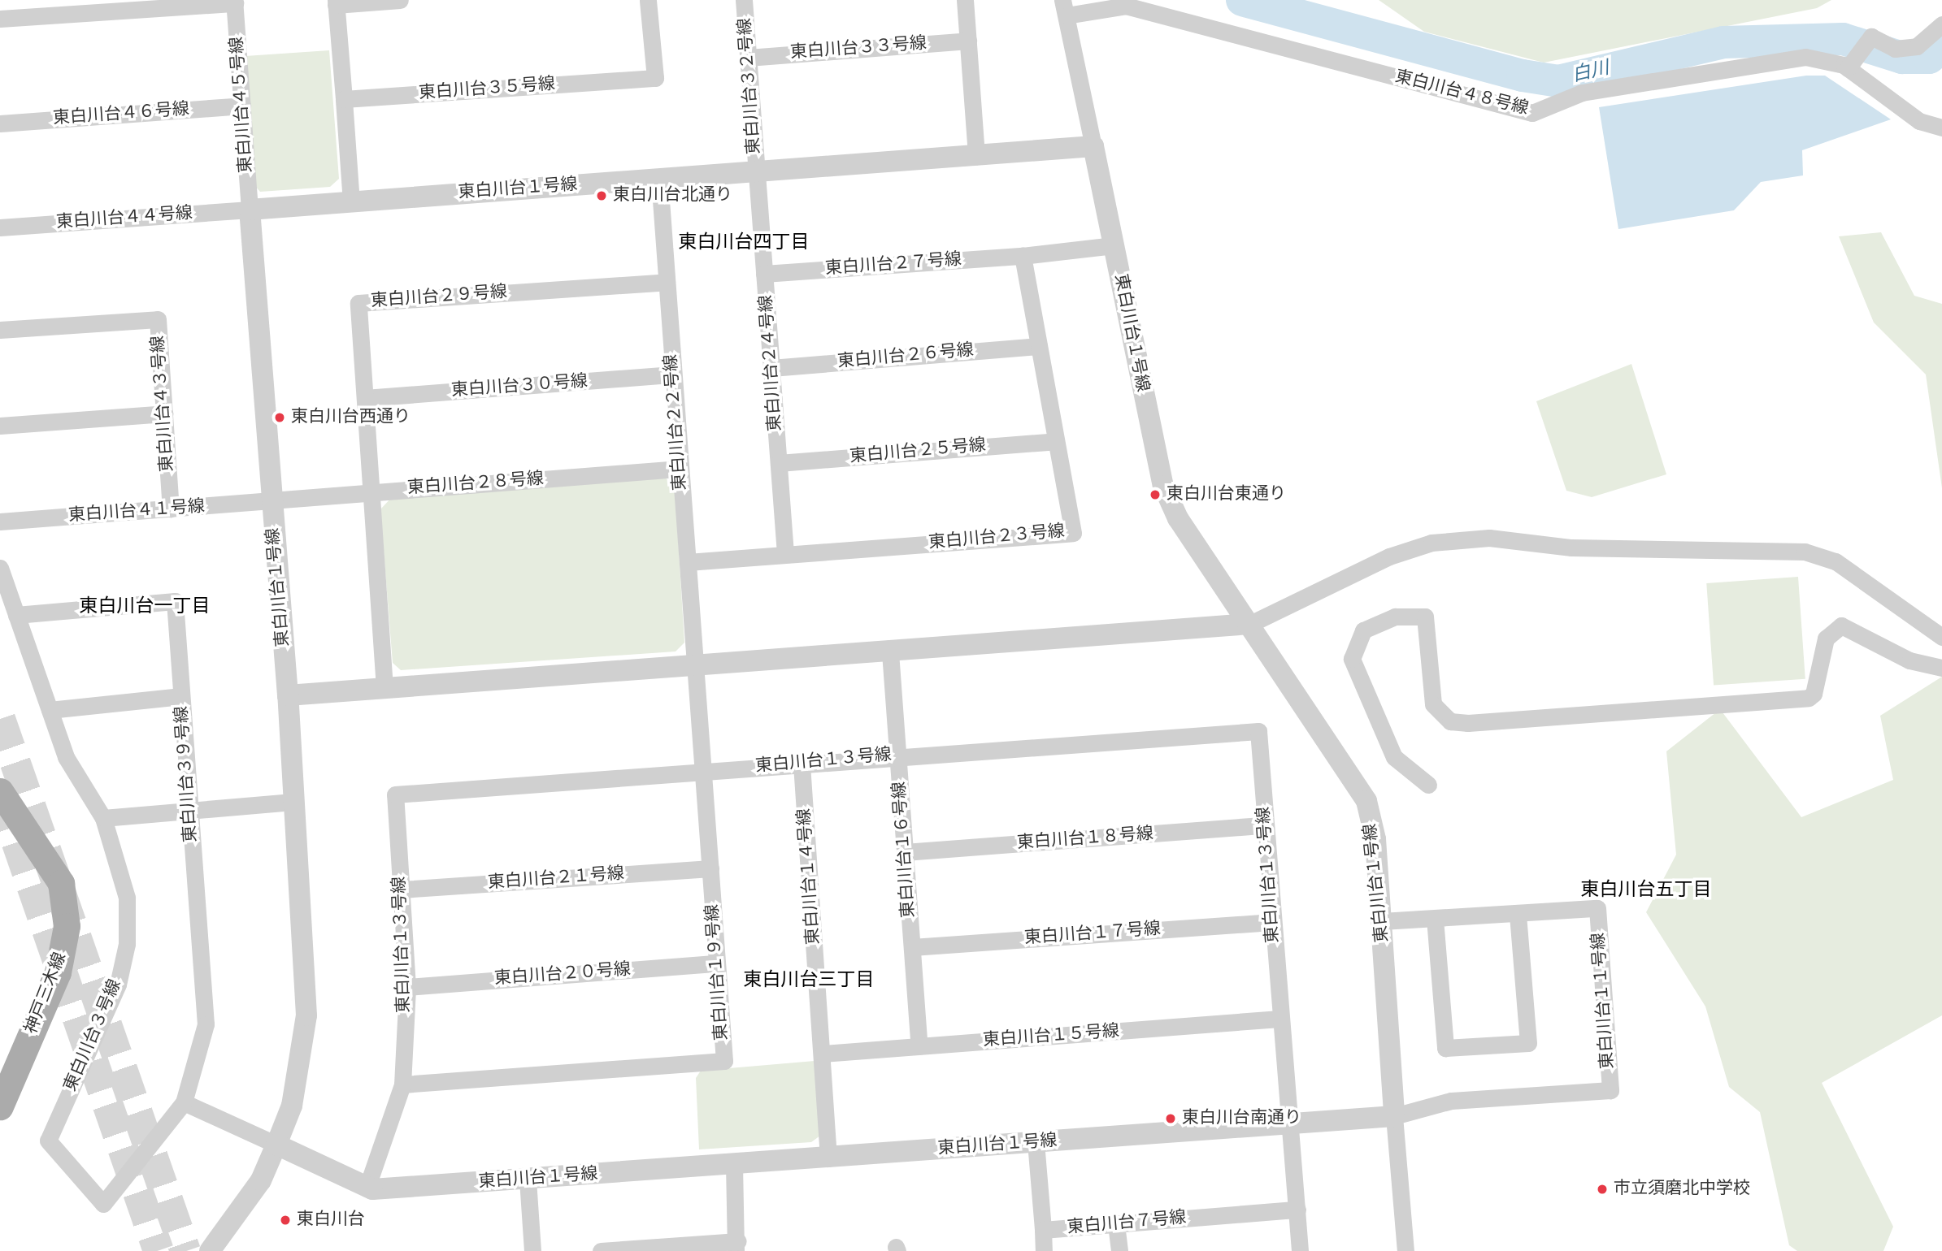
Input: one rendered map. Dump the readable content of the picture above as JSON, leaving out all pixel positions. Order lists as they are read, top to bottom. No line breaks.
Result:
{"streets":{"main road":["神戸三木線"],"street":["東白川台３３号線","東白川台３２号線","東白川台３５号線","東白川台４８号線","東白川台４５号線","東白川台４６号線","東白川台１号線","東白川台４４号線","東白川台２７号線","東白川台２９号線","東白川台２６号線","東白川台２４号線","東白川台３０号線","東白川台４３号線","東白川台２２号線","東白川台２５号線","東白川台２８号線","東白川台４１号線","東白川台２３号線","東白川台１３号線","東白川台３９号線","東白川台１８号線","東白川台１６号線","東白川台１４号線","東白川台２１号線","東白川台１７号線","東白川台１９号線","東白川台２０号線","東白川台１１号線","東白川台３号線","東白川台１５号線","東白川台７号線"]},"crossings":[["東白川台３３号線","東白川台３２号線"],["東白川台３２号線","東白川台１号線"],["東白川台３２号線","東白川台２４号線"],["東白川台４５号線","東白川台４６号線"],["東白川台４５号線","東白川台１号線"],["東白川台４５号線","東白川台４４号線"],["東白川台１号線","東白川台４４号線"],["東白川台１号線","東白川台２４号線"],["東白川台１号線","東白川台２２号線"],["東白川台１号線","東白川台２８号線"],["東白川台１号線","東白川台４１号線"],["東白川台１号線","東白川台１３号線"],["東白川台１号線","東白川台１４号線"],["東白川台１号線","東白川台１１号線"],["東白川台１号線","東白川台７号線"],["東白川台２７号線","東白川台２４号線"],["東白川台２７号線","東白川台２３号線"],["東白川台２９号線","東白川台３０号線"],["東白川台２９号線","東白川台２２号線"],["東白川台２９号線","東白川台２８号線"],["東白川台２６号線","東白川台２４号線"],["東白川台２６号線","東白川台２３号線"],["東白川台２４号線","東白川台２５号線"],["東白川台２４号線","東白川台２３号線"],["東白川台３０号線","東白川台２２号線"],["東白川台４３号線","東白川台４１号線"],["東白川台２２号線","東白川台２８号線"],["東白川台２２号線","東白川台２３号線"],["東白川台２２号線","東白川台１９号線"],["東白川台２５号線","東白川台２３号線"],["東白川台２８号線","東白川台４１号線"],["東白川台１３号線","東白川台１８号線"],["東白川台１３号線","東白川台１６号線"],["東白川台１３号線","東白川台１４号線"],["東白川台１３号線","東白川台２１号線"],["東白川台１３号線","東白川台１７号線"],["東白川台１３号線","東白川台１９号線"],["東白川台１３号線","東白川台２０号線"],["東白川台１３号線","東白川台１５号線"],["東白川台１３号線","東白川台７号線"],["東白川台３９号線","東白川台３号線"],["東白川台１８号線","東白川台１６号線"],["東白川台１６号線","東白川台１７号線"],["東白川台１６号線","東白川台１５号線"],["東白川台１４号線","東白川台１５号線"],["東白川台２１号線","東白川台１９号線"],["東白川台１９号線","東白川台２０号線"]],"districts":["東白川台四丁目","東白川台一丁目","東白川台五丁目","東白川台三丁目"],"water":["白川"],"places":["東白川台北通り","東白川台西通り","東白川台東通り","東白川台南通り","市立須磨北中学校","東白川台"]}
